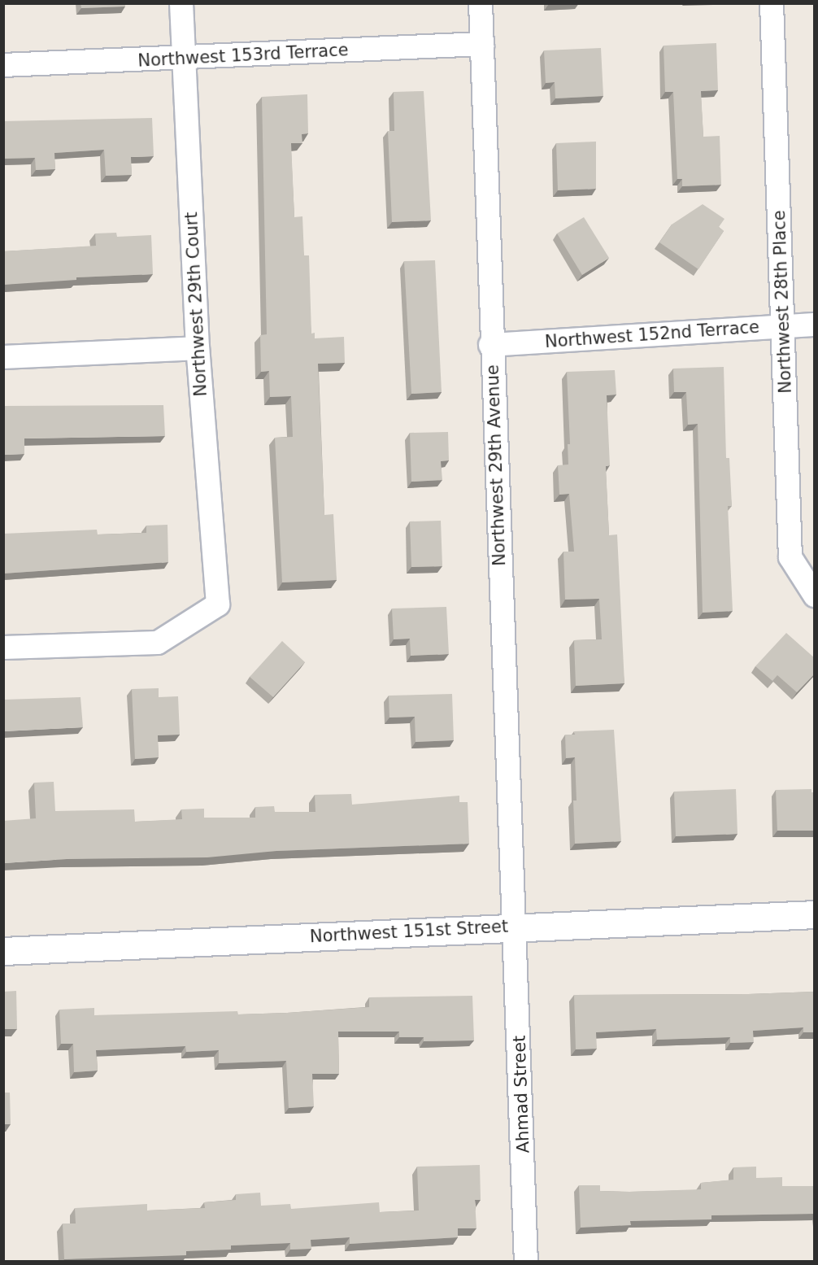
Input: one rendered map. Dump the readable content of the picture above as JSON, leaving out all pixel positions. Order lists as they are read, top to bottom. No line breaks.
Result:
{"streets":{"street":["Northwest 153rd Terrace","Northwest 28th Place","Northwest 29th Court","Northwest 152nd Terrace","Northwest 29th Avenue","Northwest 151st Street","Ahmad Street"]},"crossings":[["Northwest 153rd Terrace","Northwest 29th Court"],["Northwest 153rd Terrace","Northwest 29th Avenue"],["Northwest 28th Place","Northwest 152nd Terrace"],["Northwest 152nd Terrace","Northwest 29th Avenue"],["Northwest 29th Avenue","Northwest 151st Street"],["Northwest 29th Avenue","Ahmad Street"],["Northwest 151st Street","Ahmad Street"]]}
